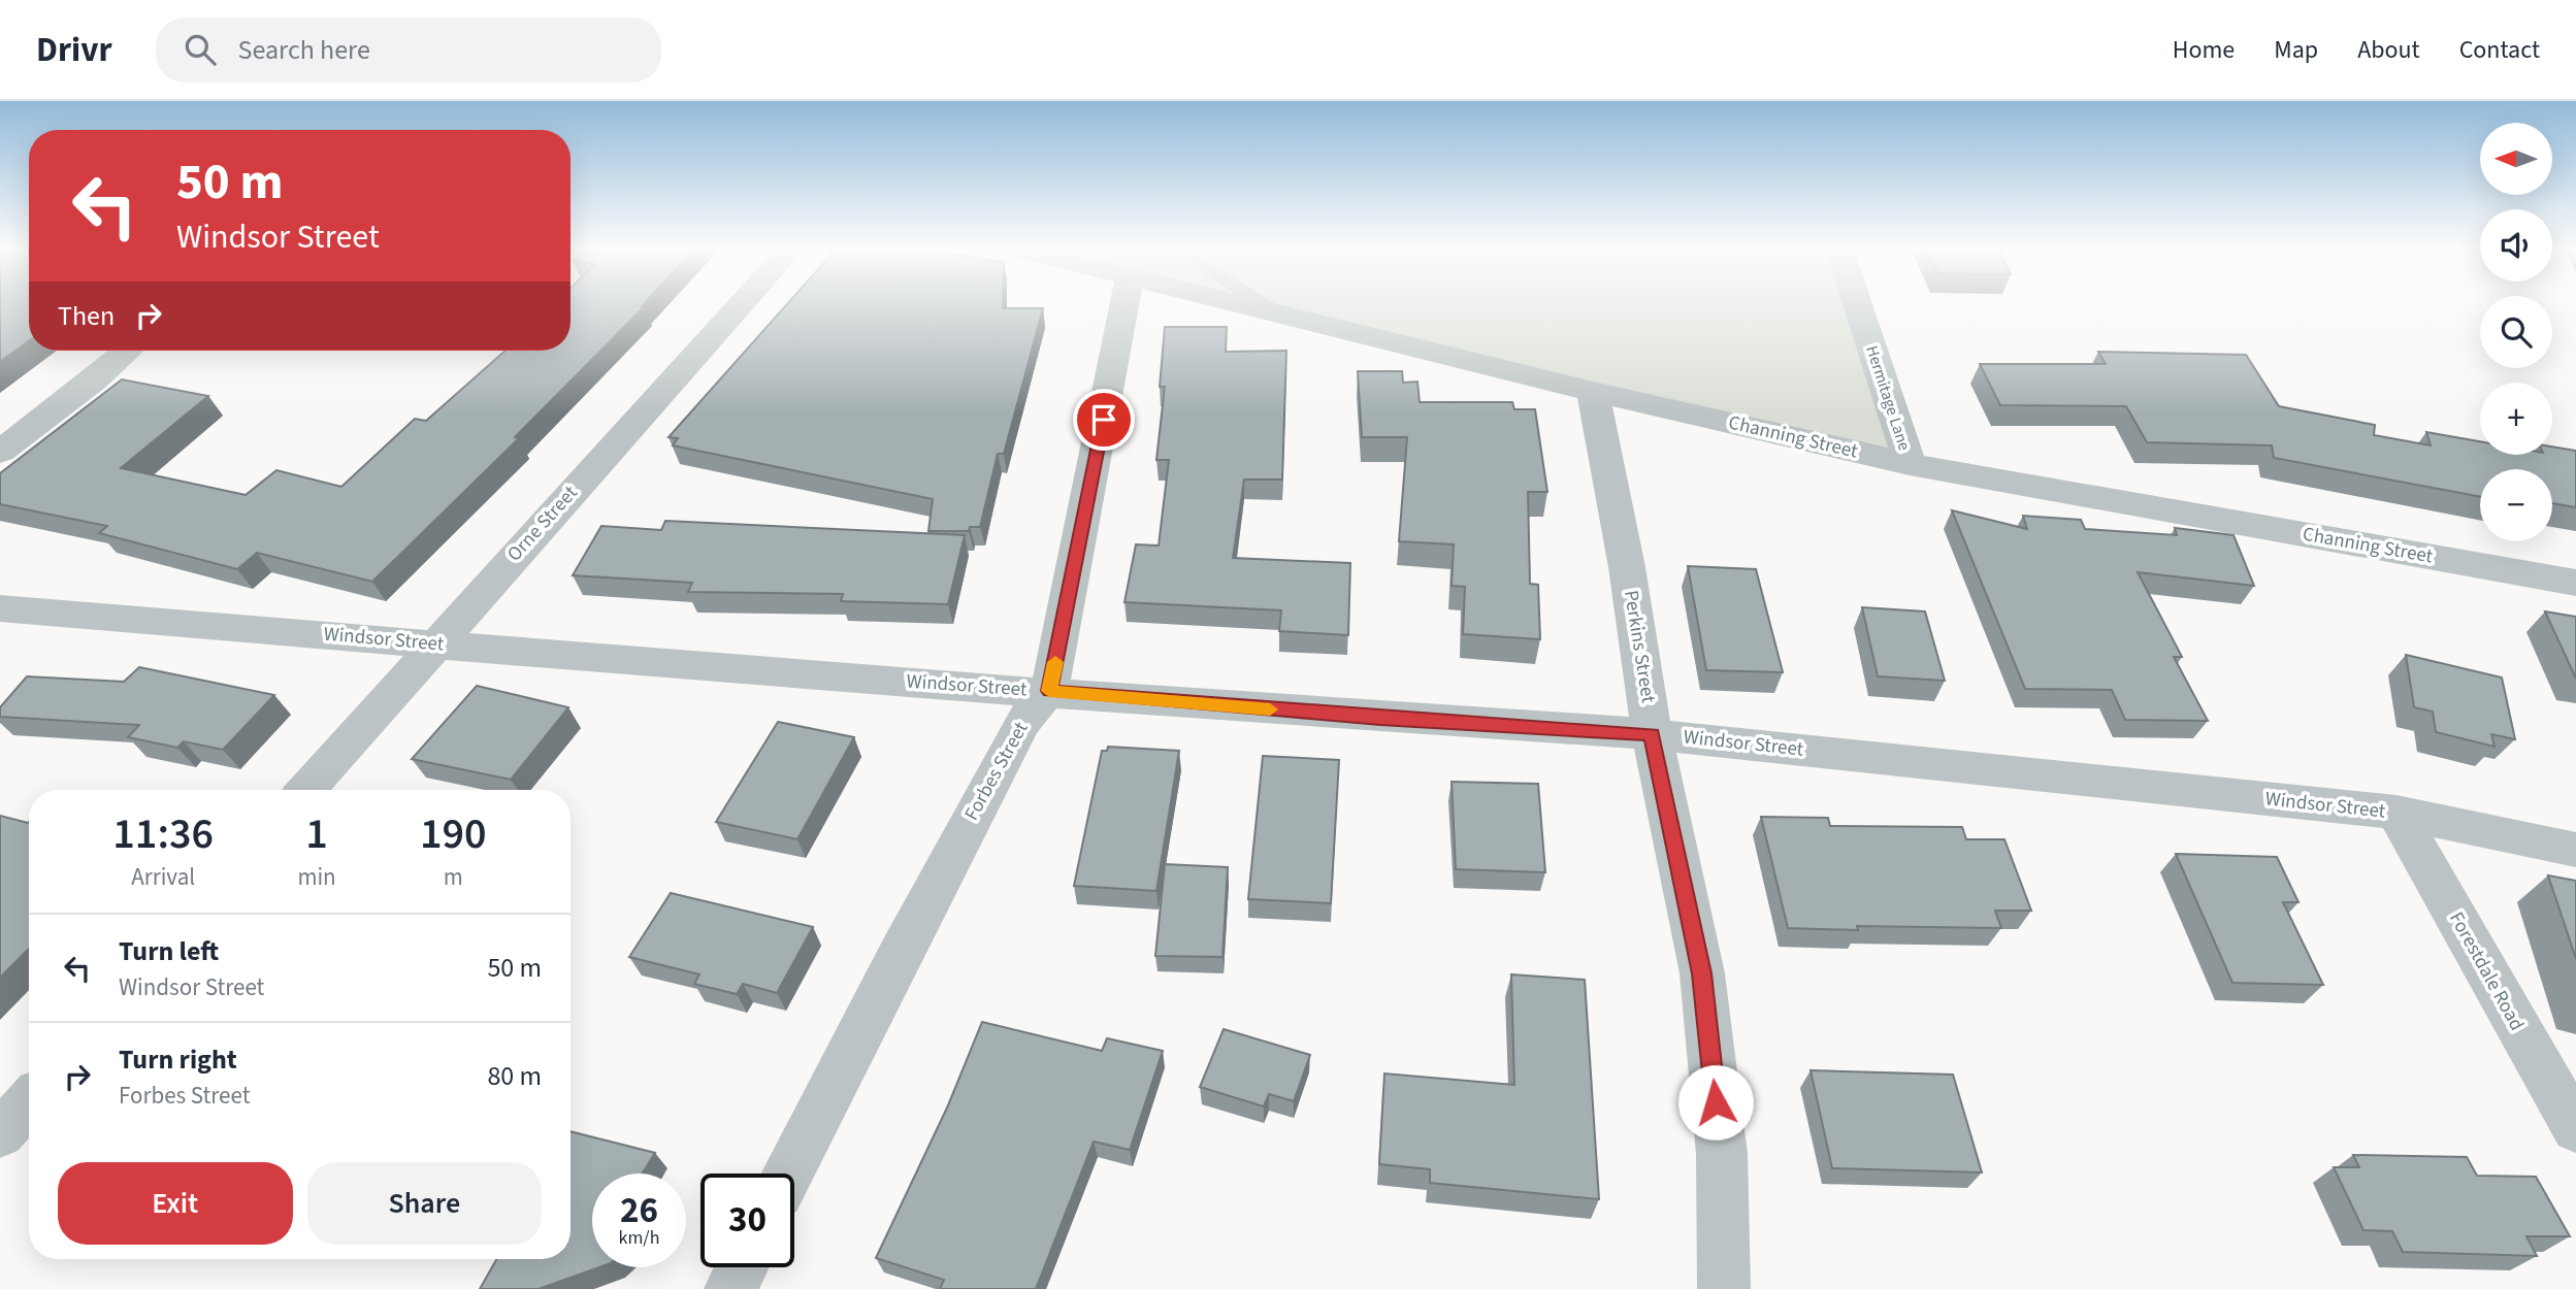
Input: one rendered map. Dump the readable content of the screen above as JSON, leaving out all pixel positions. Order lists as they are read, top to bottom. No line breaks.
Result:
{"streets":{"street":["Hermitage Lane","Channing Street","Orne Street","Windsor Street","Perkins Street","Forbes Street","Forestdale Road"]},"crossings":[["Hermitage Lane","Channing Street"],["Channing Street","Perkins Street"],["Orne Street","Windsor Street"],["Windsor Street","Perkins Street"],["Windsor Street","Forbes Street"],["Windsor Street","Forestdale Road"]],"north":"left","page":{"header":"Drivr","search":"Search here","nav":["Home","Map","About","Contact"],"map_buttons":["+","−"],"turn":["50 m","Windsor Street"],"then":"Then","eta":["11:36","Arrival","1","min","190","m"],"list":[{"name":"Turn left","note":"Windsor Street","value":"50 m"},{"name":"Turn right","note":"Forbes Street","value":"80 m"}],"buttons":["Exit","Share"],"speed":"26 km/h","limit":"30"}}
